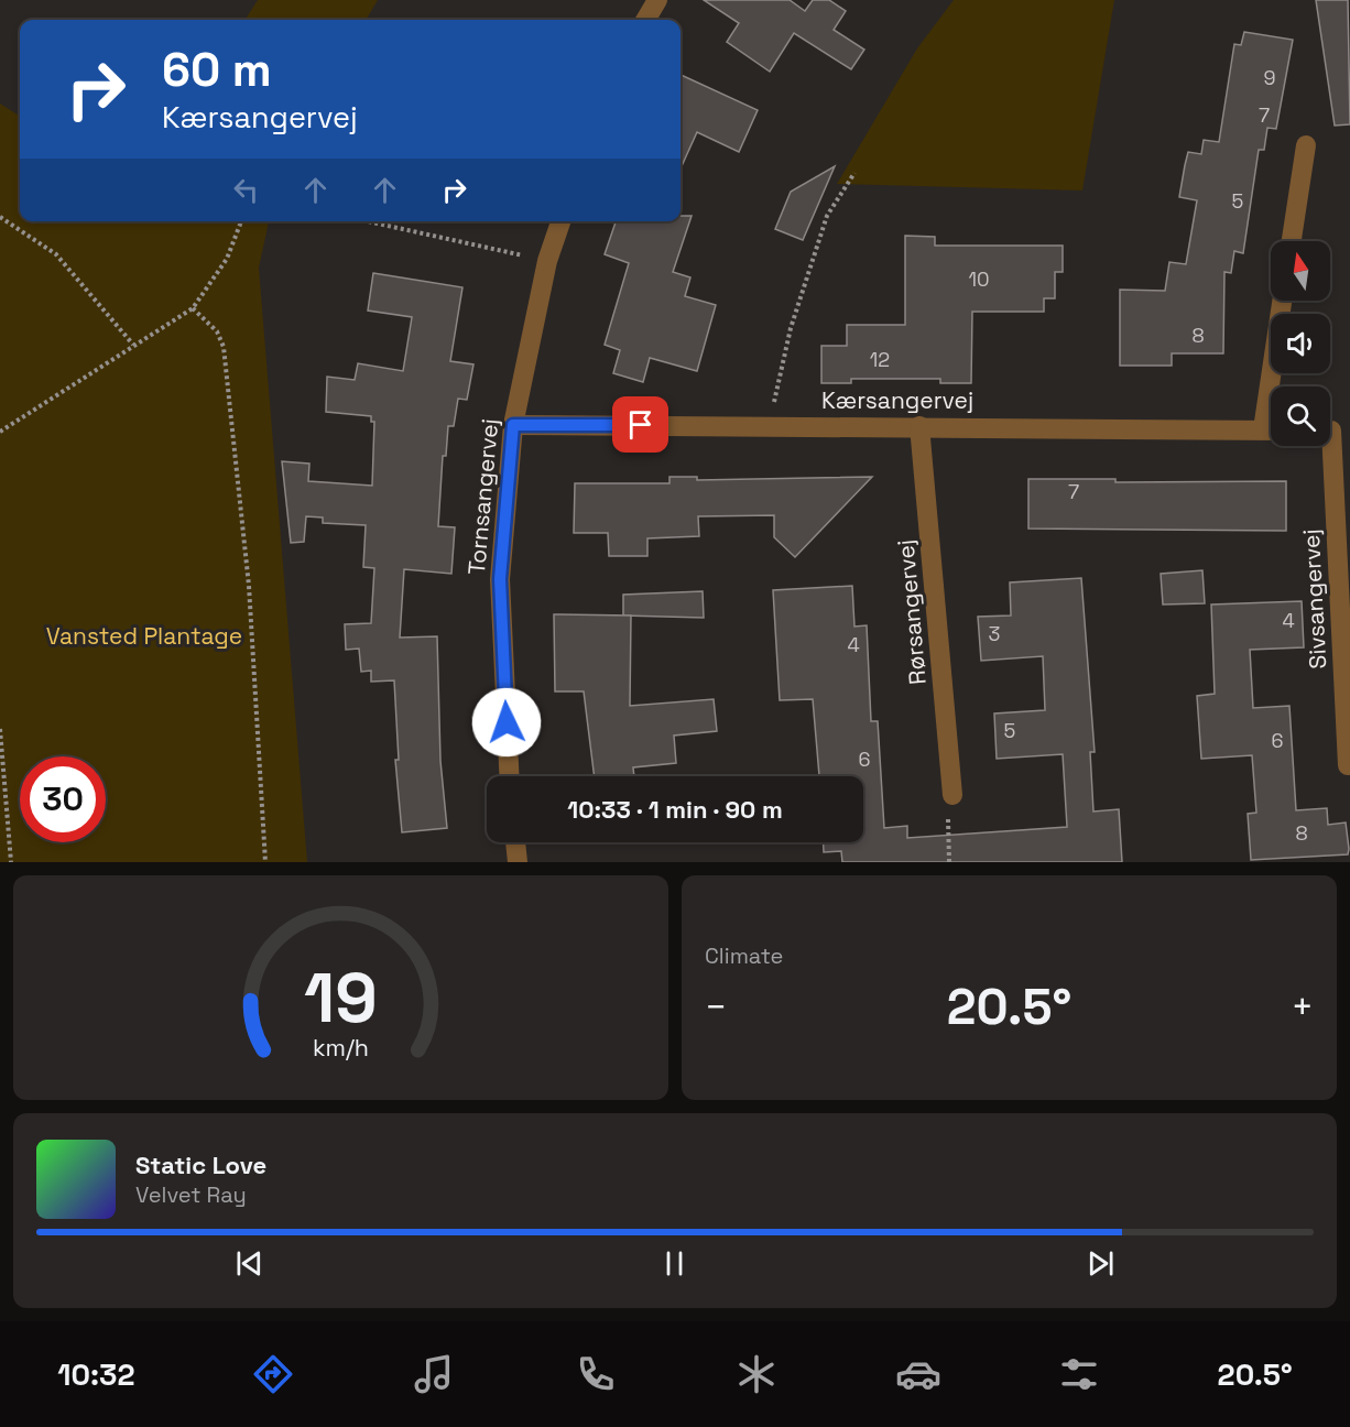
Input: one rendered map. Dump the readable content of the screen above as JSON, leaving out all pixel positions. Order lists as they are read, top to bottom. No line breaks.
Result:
{"streets":{"street":["Kærsangervej","Tornsangervej","Sivsangervej","Rørsangervej"]},"crossings":[["Kærsangervej","Tornsangervej"],["Kærsangervej","Rørsangervej"]],"parks":["Vansted Plantage"],"house_numbers":["9","7","5","10","8","12","7","4","3","4","5","6","6","8"],"north":"top","page":{"turn":["60 m","Kærsangervej"],"limit":"30","trip":"10:33 · 1 min · 90 m","tile":"Climate","heat":["−","20.5°","+"],"song":["Static Love","Velvet Ray"],"tabs":["10:32","20.5°"],"gauge":["19","km/h"]}}
